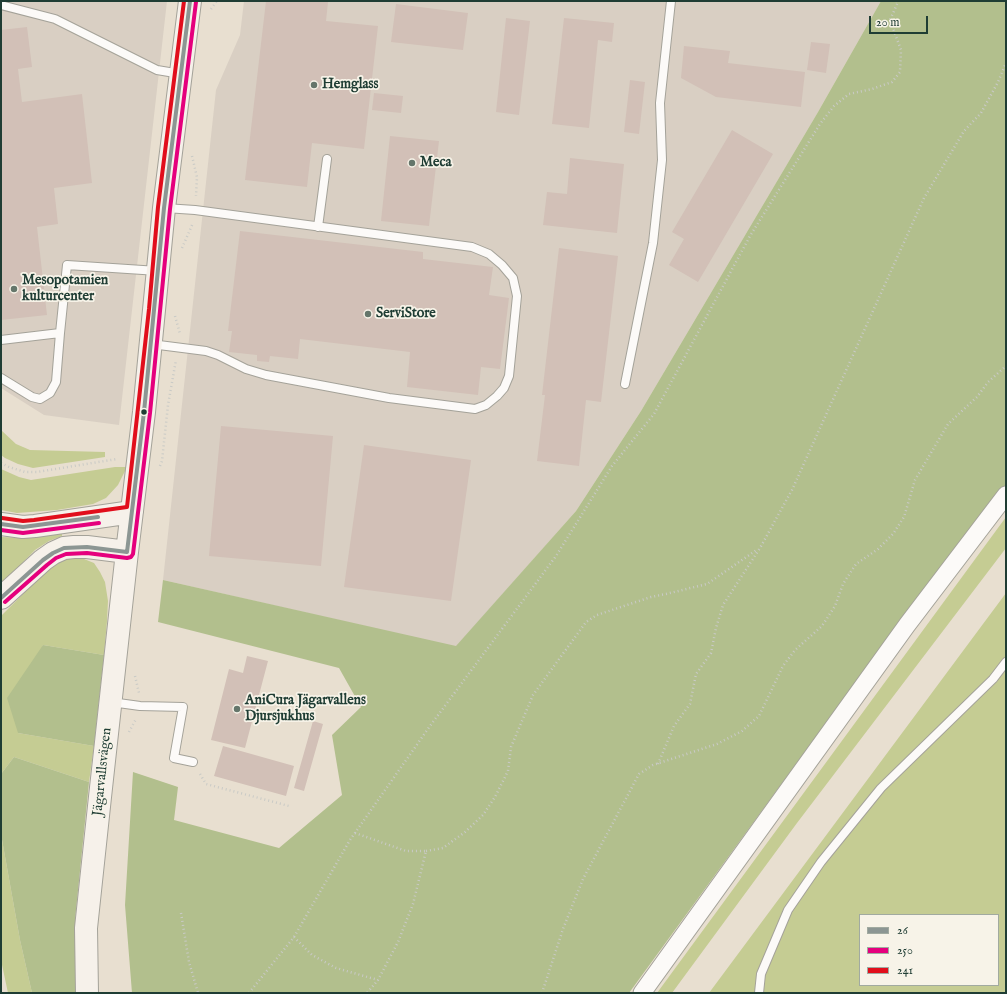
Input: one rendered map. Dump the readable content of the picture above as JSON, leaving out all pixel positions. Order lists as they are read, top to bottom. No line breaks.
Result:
{"streets":{"street":["Jägarvallsvägen"]},"places":["Hemglass","Meca","Mesopotamien kulturcenter","ServiStore","AniCura Jägarvallens Djursjukhus"],"lines":["transit line 26","transit line 241","transit line 250"],"legend":["26","250","241"],"scale_bar":"20 m"}
